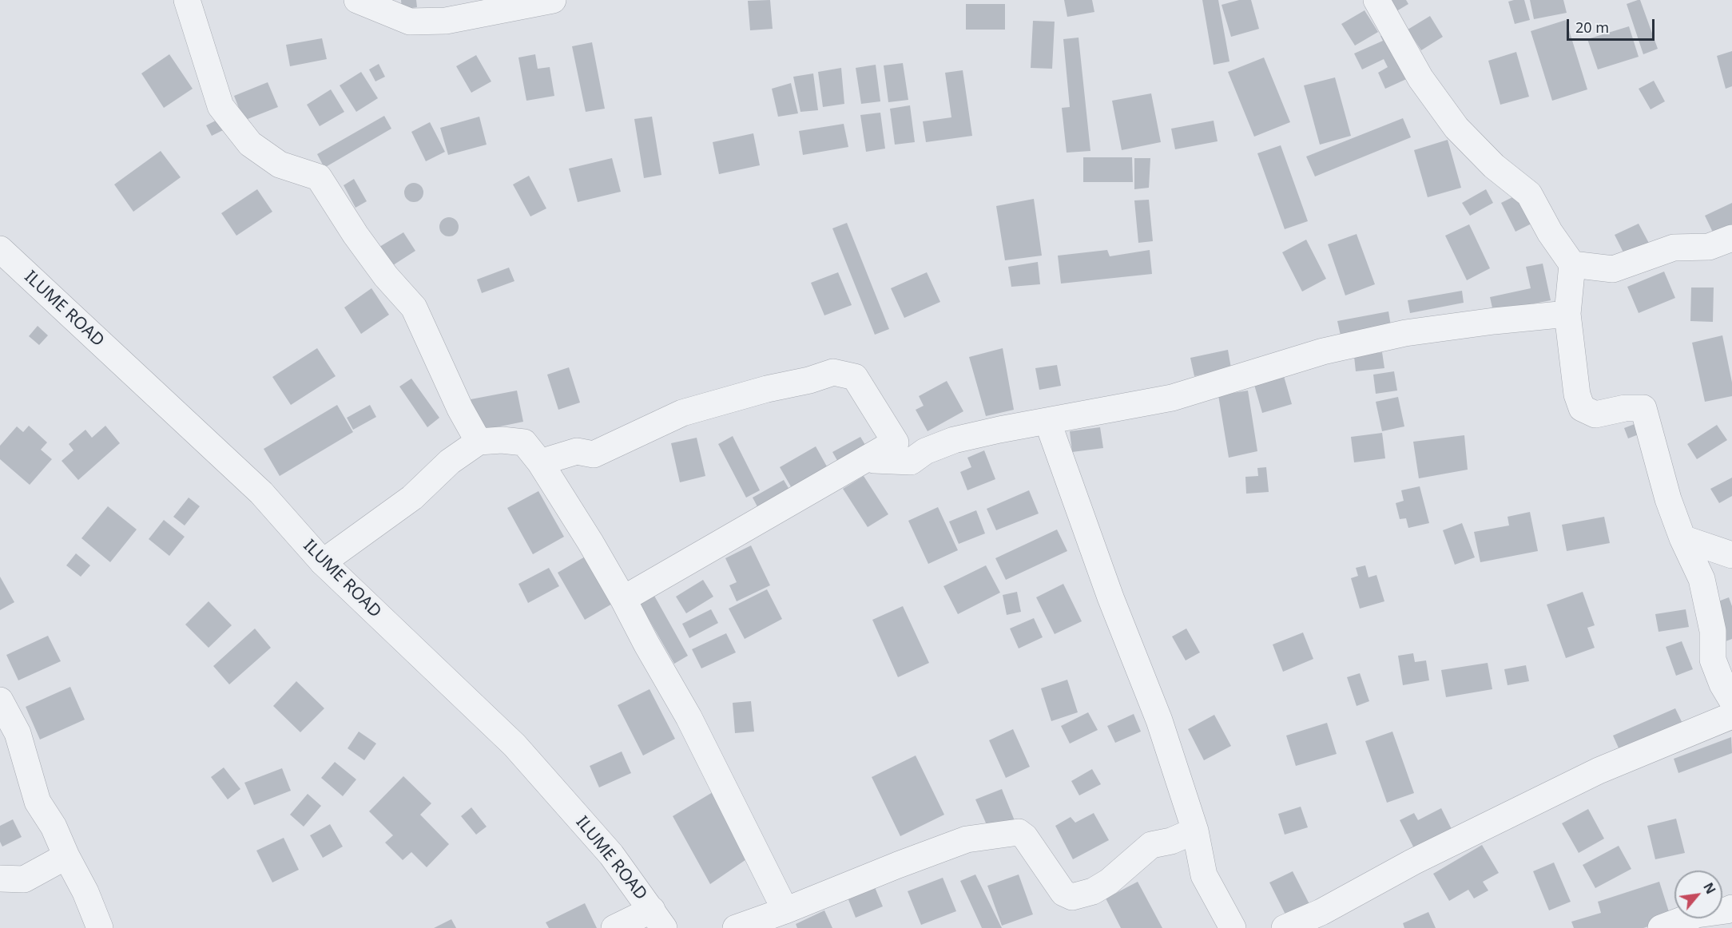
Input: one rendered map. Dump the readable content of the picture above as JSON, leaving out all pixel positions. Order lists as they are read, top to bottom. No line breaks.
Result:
{"streets":{"street":["ILUME ROAD"]},"scale_bar":"20 m","north":"top right"}
